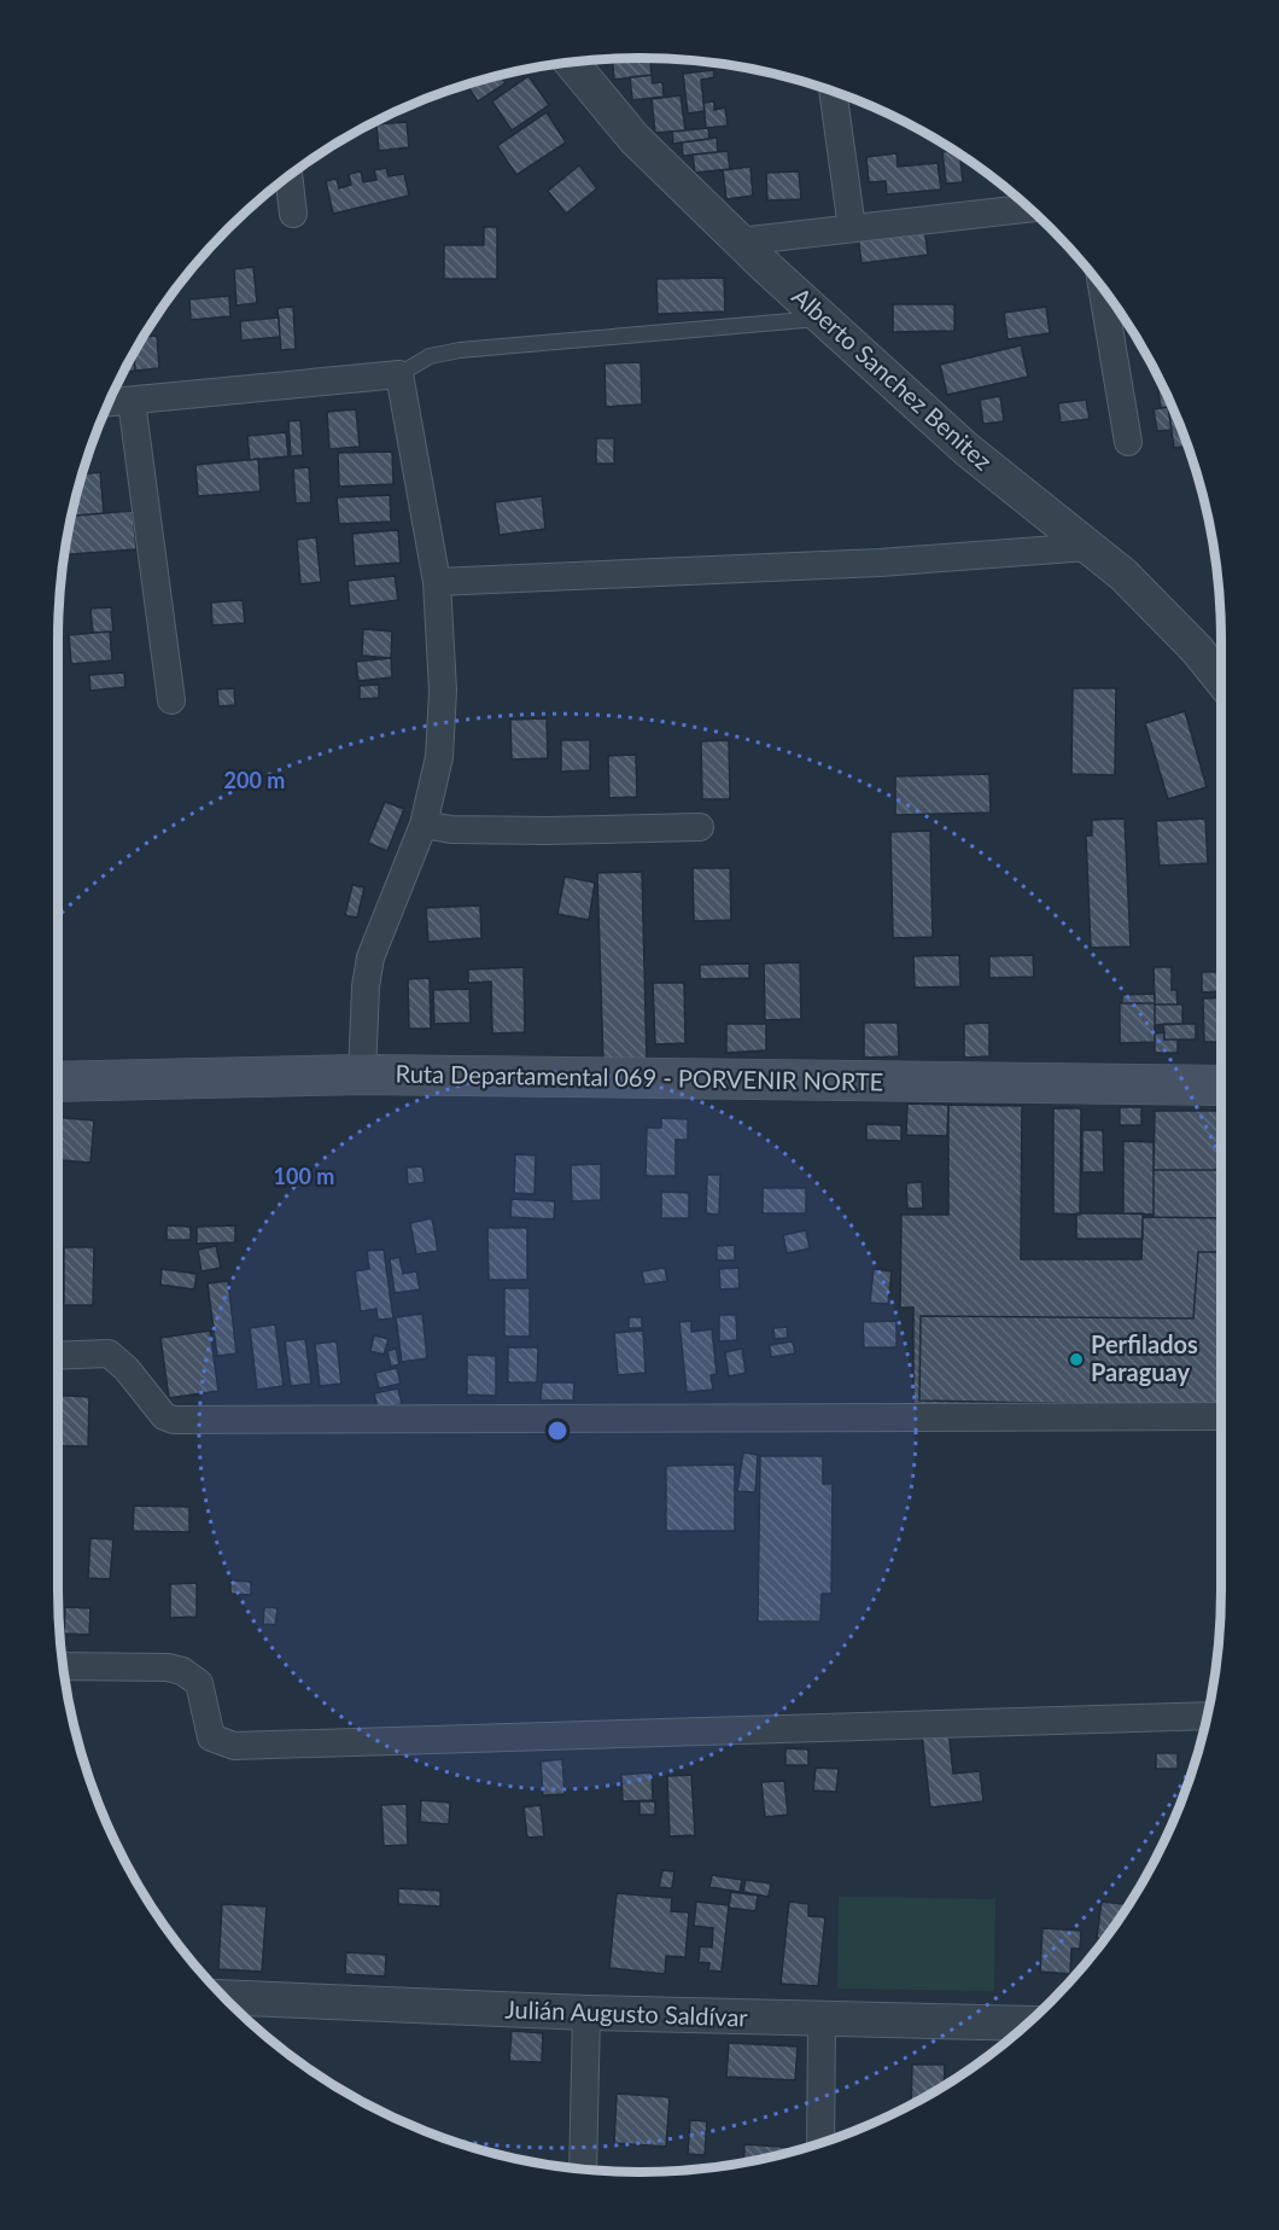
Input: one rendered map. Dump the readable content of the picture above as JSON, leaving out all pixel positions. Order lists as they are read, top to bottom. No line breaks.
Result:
{"streets":{"main road":["Ruta Departamental 069 - PORVENIR NORTE"],"street":["Alberto Sanchez Benitez","Julián Augusto Saldívar"]},"places":["Perfilados Paraguay"],"rings":["200 m","100 m"]}
